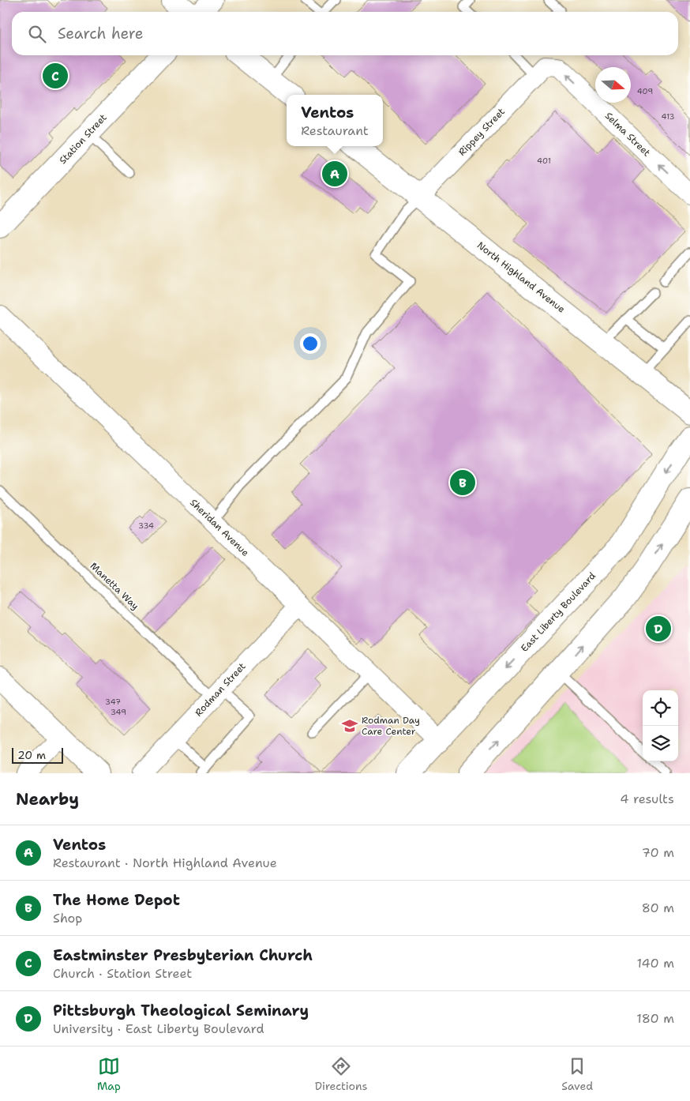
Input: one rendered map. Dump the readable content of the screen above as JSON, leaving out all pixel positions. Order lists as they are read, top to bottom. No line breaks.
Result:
{"streets":{"main road":["Station Street","North Highland Avenue","East Liberty Boulevard"],"street":["Rippey Street","Selma Street","Sheridan Avenue","Rodman Street"],"lane":["Manetta Way"]},"crossings":[["Rippey Street","Selma Street"],["Rippey Street","North Highland Avenue"],["Sheridan Avenue","East Liberty Boulevard"],["Sheridan Avenue","Rodman Street"],["Manetta Way","Rodman Street"]],"one_way":["Selma Street"],"places":{"school or university":["Rodman Day Care Center"]},"house_numbers":["409","413","401","334","347","349"],"scale_bar":"20 m","north":"right","page":{"search":"Search here","pins":["C","A","B","D"],"popup":["Ventos","Restaurant"],"scale":"20 m","heading":["Nearby","4 results"],"list":[{"mark":"A","name":"Ventos","note":"Restaurant · North Highland Avenue","value":"70 m"},{"mark":"B","name":"The Home Depot","note":"Shop","value":"80 m"},{"mark":"C","name":"Eastminster Presbyterian Church","note":"Church · Station Street","value":"140 m"},{"mark":"D","name":"Pittsburgh Theological Seminary","note":"University · East Liberty Boulevard","value":"180 m"}],"nav":["Map","Directions","Saved"]}}
